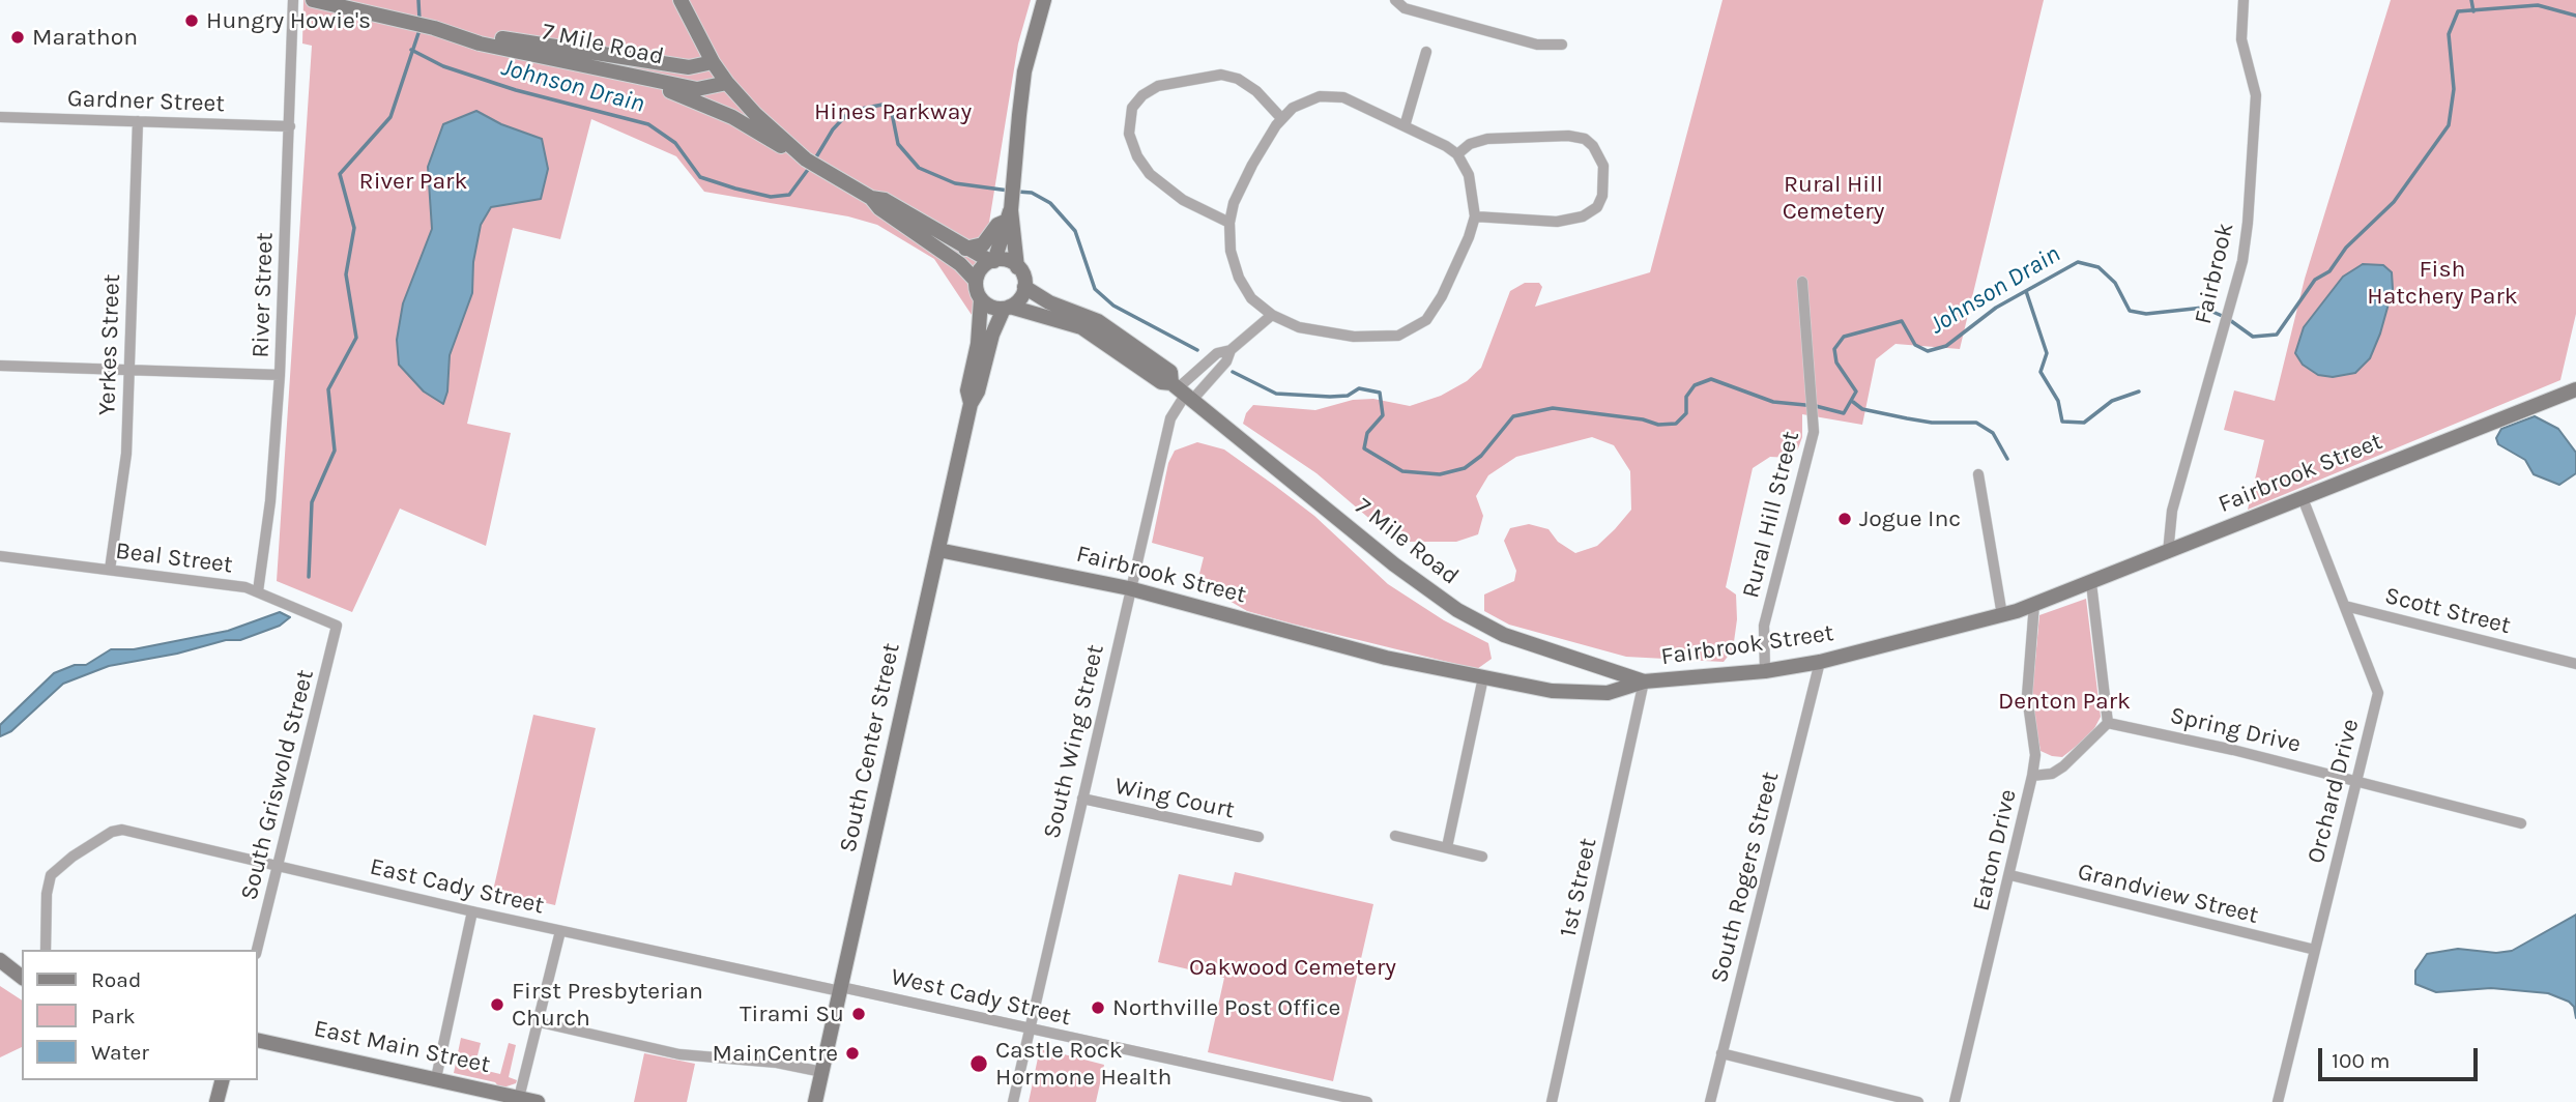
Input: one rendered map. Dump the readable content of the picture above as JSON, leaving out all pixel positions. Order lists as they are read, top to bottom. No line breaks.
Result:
{"streets":{"street":["7 Mile Road","Gardner Street","Fairbrook","River Street","Yerkes Street","Fairbrook Street","Rural Hill Street","Beal Street","Scott Street","Spring Drive","South Wing Street","South Center Street","South Griswold Street","Orchard Drive","Wing Court","Eaton Drive","South Rogers Street","East Cady Street","1st Street","Grandview Street","West Cady Street","East Main Street"]},"crossings":[["7 Mile Road","Fairbrook Street"],["7 Mile Road","South Wing Street"],["7 Mile Road","South Center Street"],["7 Mile Road","1st Street"],["Gardner Street","River Street"],["Gardner Street","Yerkes Street"],["Fairbrook","Fairbrook Street"],["River Street","Beal Street"],["Yerkes Street","Beal Street"],["Fairbrook Street","Rural Hill Street"],["Fairbrook Street","South Wing Street"],["Fairbrook Street","South Center Street"],["Fairbrook Street","Orchard Drive"],["Fairbrook Street","Eaton Drive"],["Fairbrook Street","South Rogers Street"],["Fairbrook Street","1st Street"],["Beal Street","South Griswold Street"],["Scott Street","Orchard Drive"],["Spring Drive","Orchard Drive"],["South Wing Street","Wing Court"],["South Wing Street","West Cady Street"],["South Center Street","East Cady Street"],["South Center Street","West Cady Street"],["South Griswold Street","East Cady Street"],["Orchard Drive","Grandview Street"],["Eaton Drive","Grandview Street"],["East Cady Street","West Cady Street"]],"water":["Johnson Drain"],"parks":["Hines Parkway","River Park","Rural Hill Cemetery","Fish Hatchery Park","Denton Park","Oakwood Cemetery"],"places":["Hungry Howie's","Marathon","Jogue Inc","First Presbyterian Church","Northville Post Office","Tirami Su","MainCentre","Castle Rock Hormone Health"],"legend":["Road","Park","Water"],"scale_bar":"100 m"}
